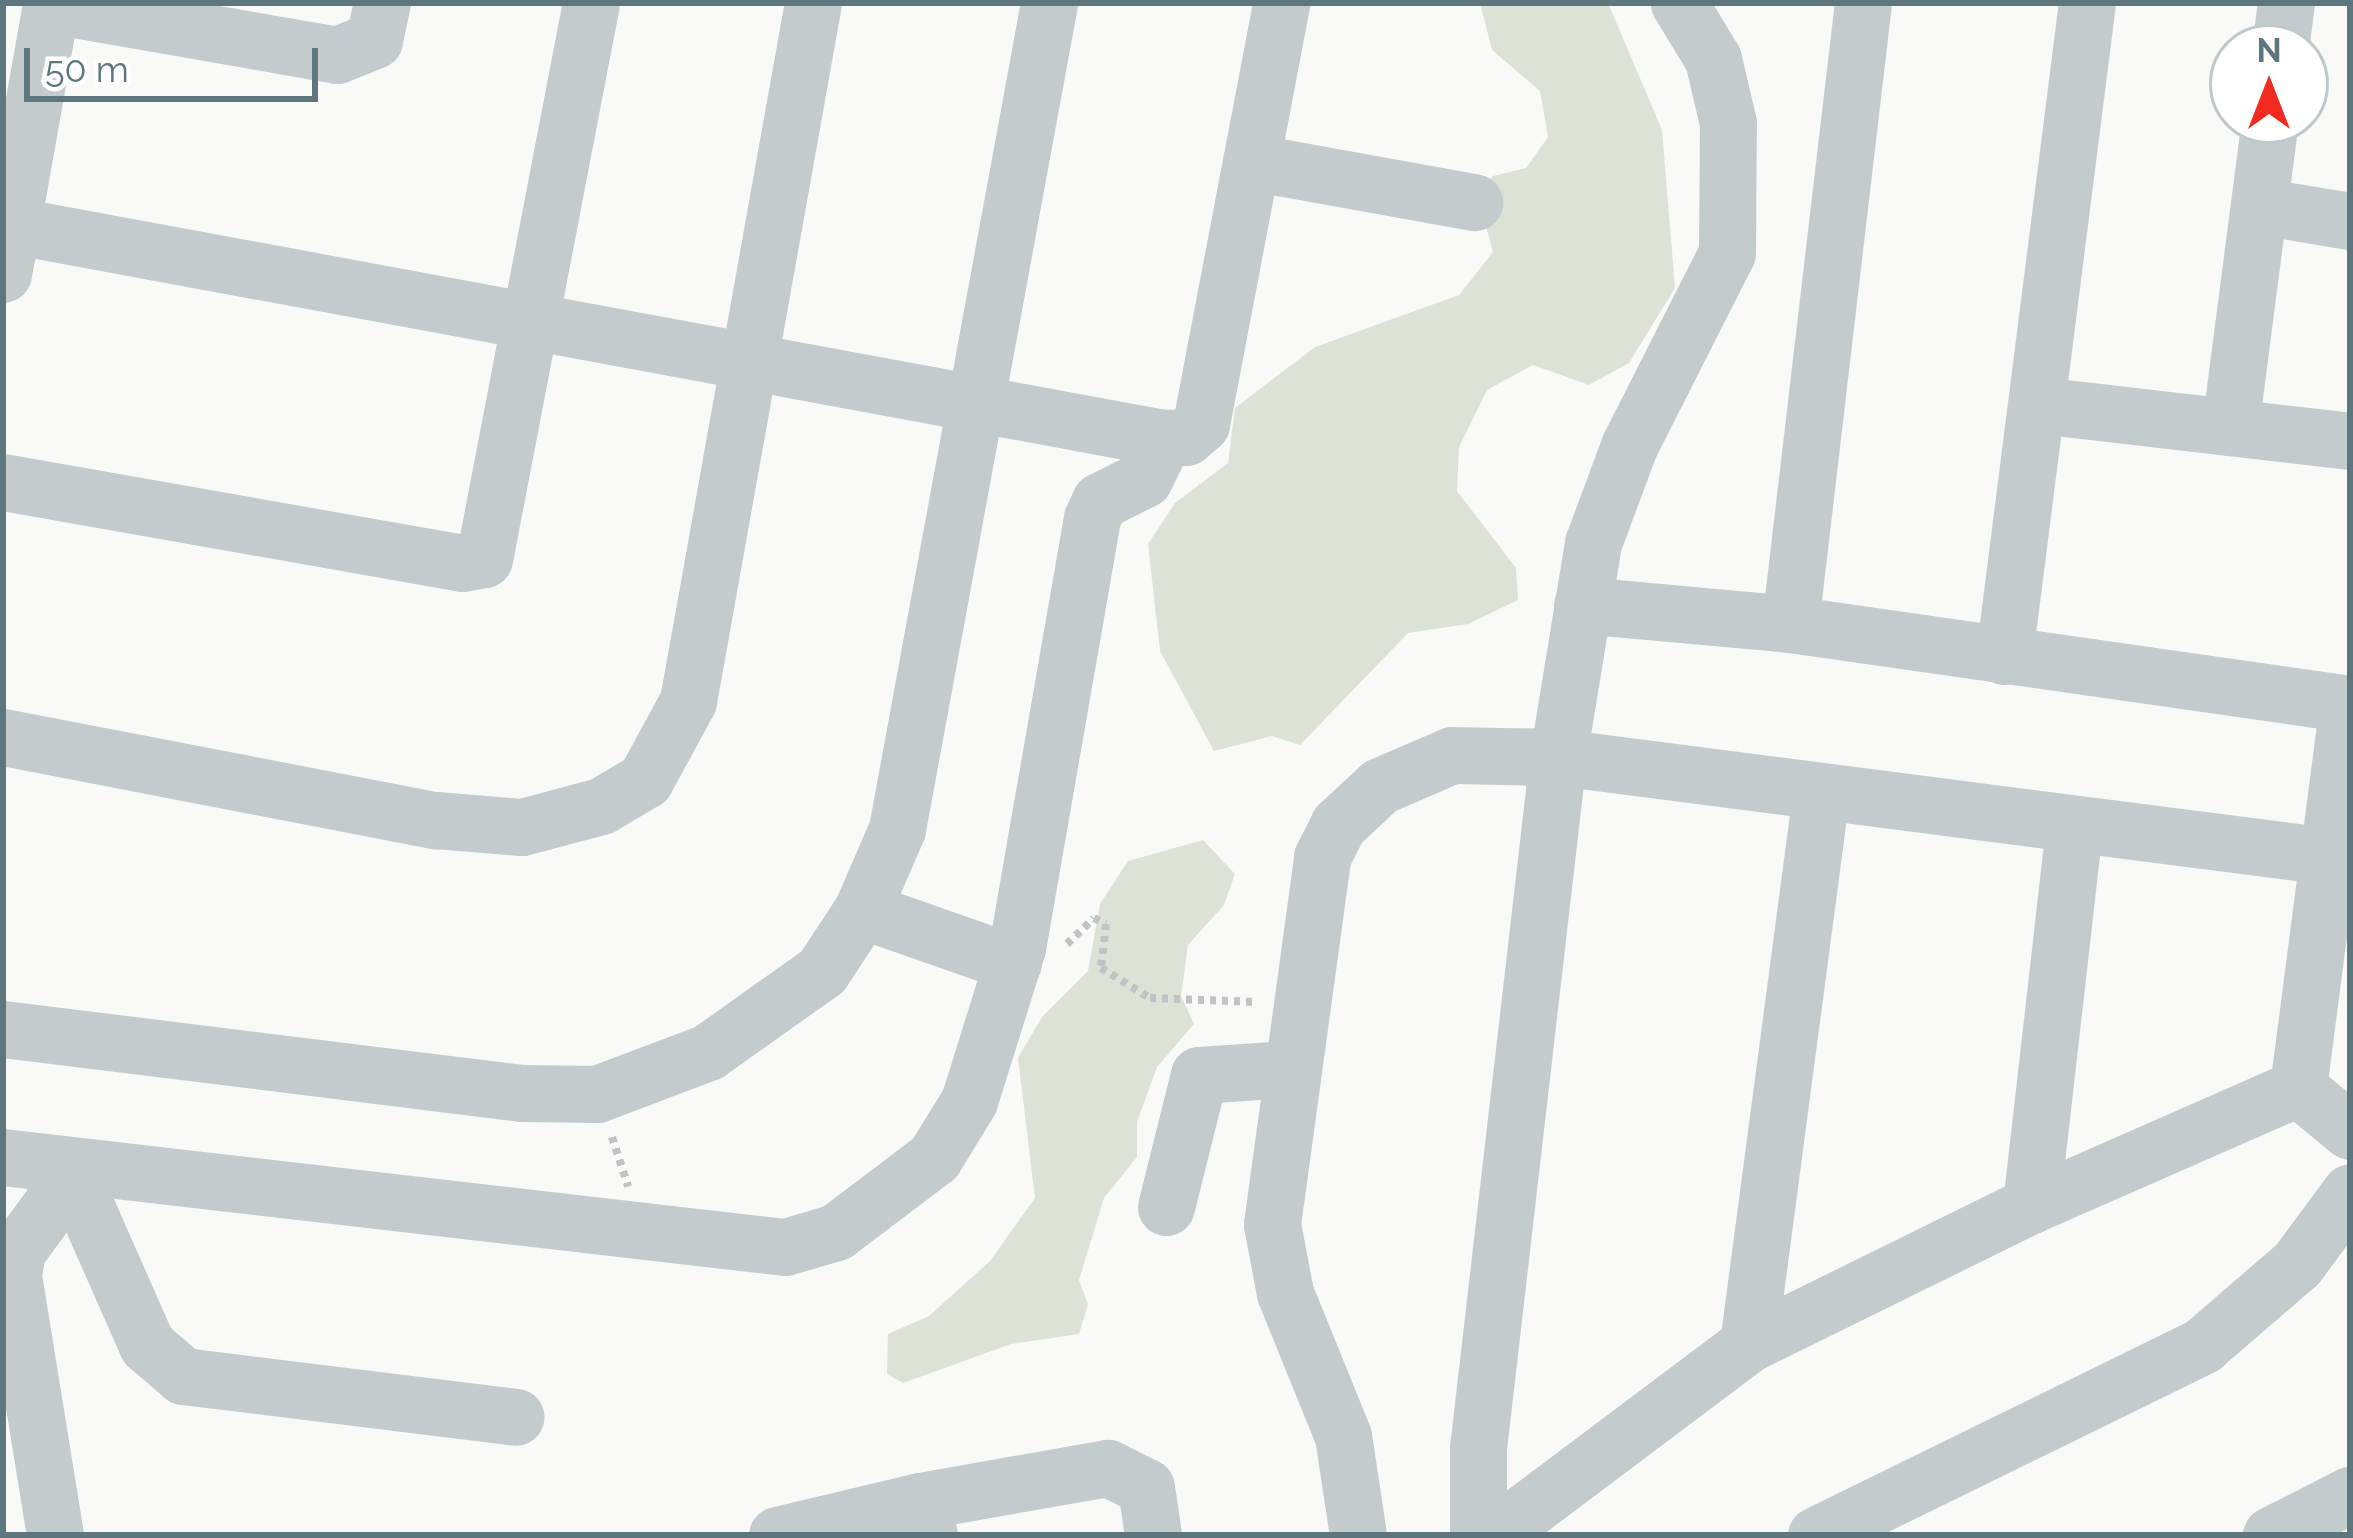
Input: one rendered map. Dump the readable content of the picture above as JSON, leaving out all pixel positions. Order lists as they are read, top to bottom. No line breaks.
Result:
{"scale_bar":"50 m","north":"top"}
